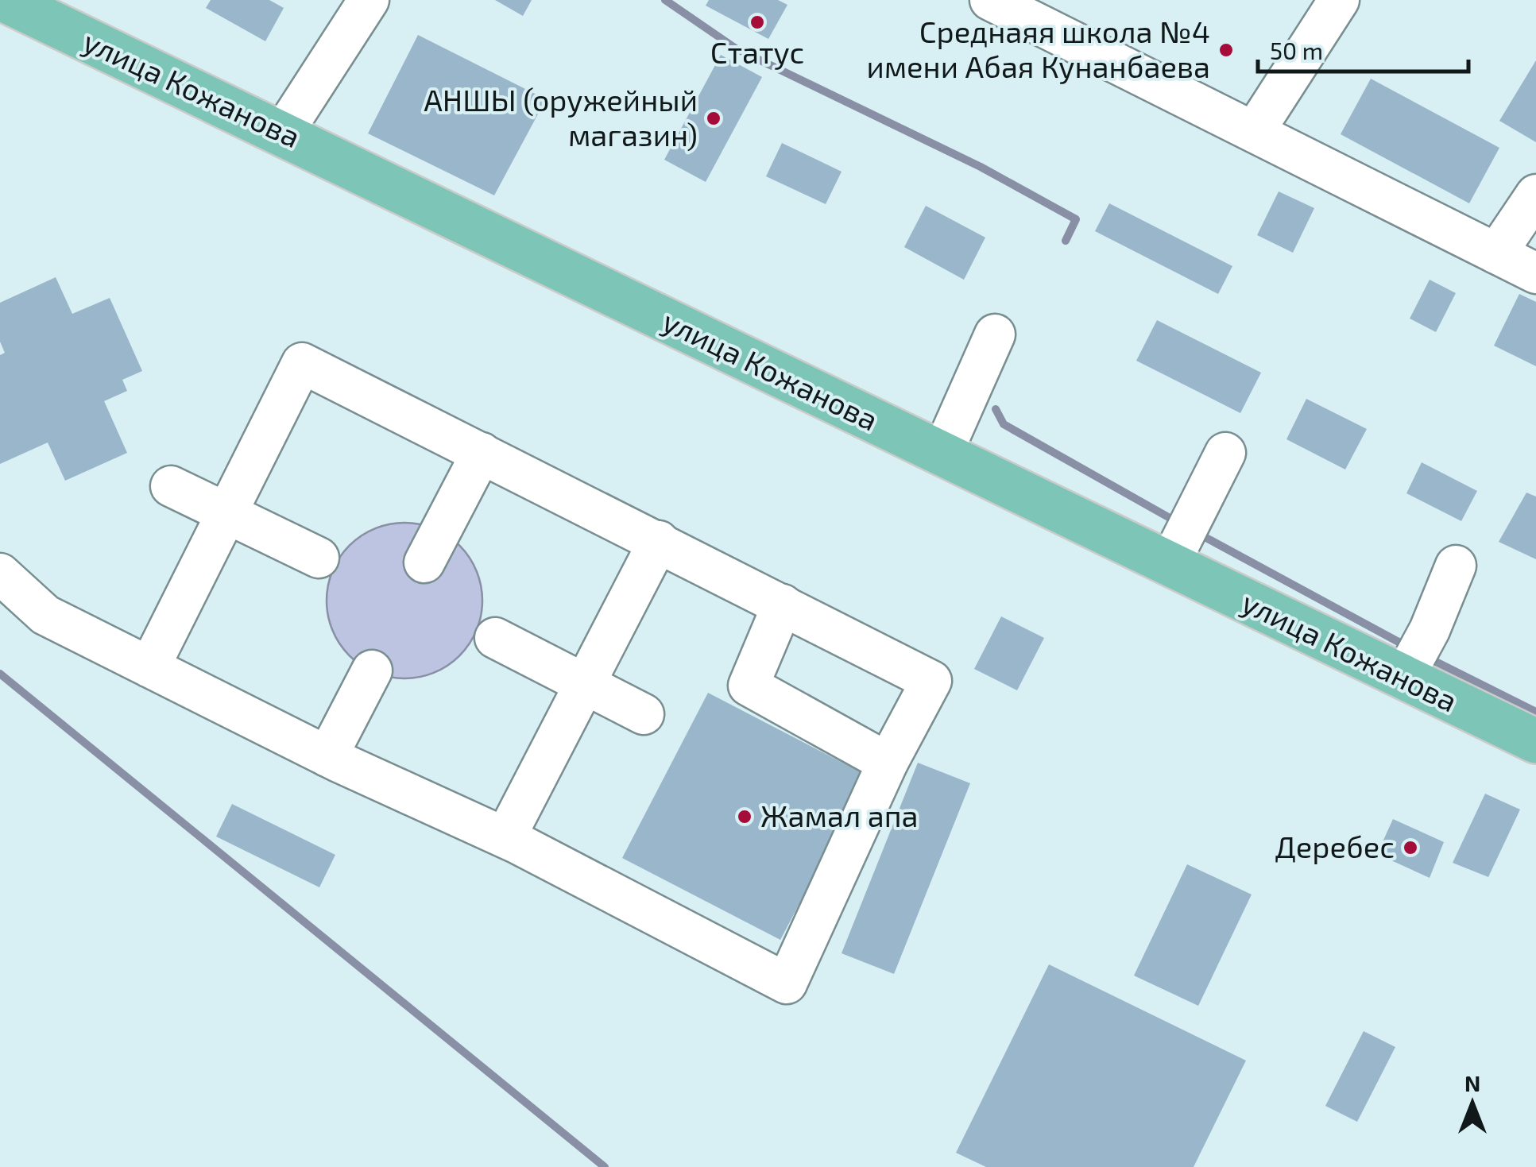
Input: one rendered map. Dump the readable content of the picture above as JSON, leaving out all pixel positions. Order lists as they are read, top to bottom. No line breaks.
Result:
{"streets":{"main road":["улица Кожанова"]},"places":["Статус","Среднаяя школа №4 имени Абая Кунанбаева","АНШЫ (оружейный магазин)","Жамал апа","Деребес"],"scale_bar":"50 m","north":"top"}
